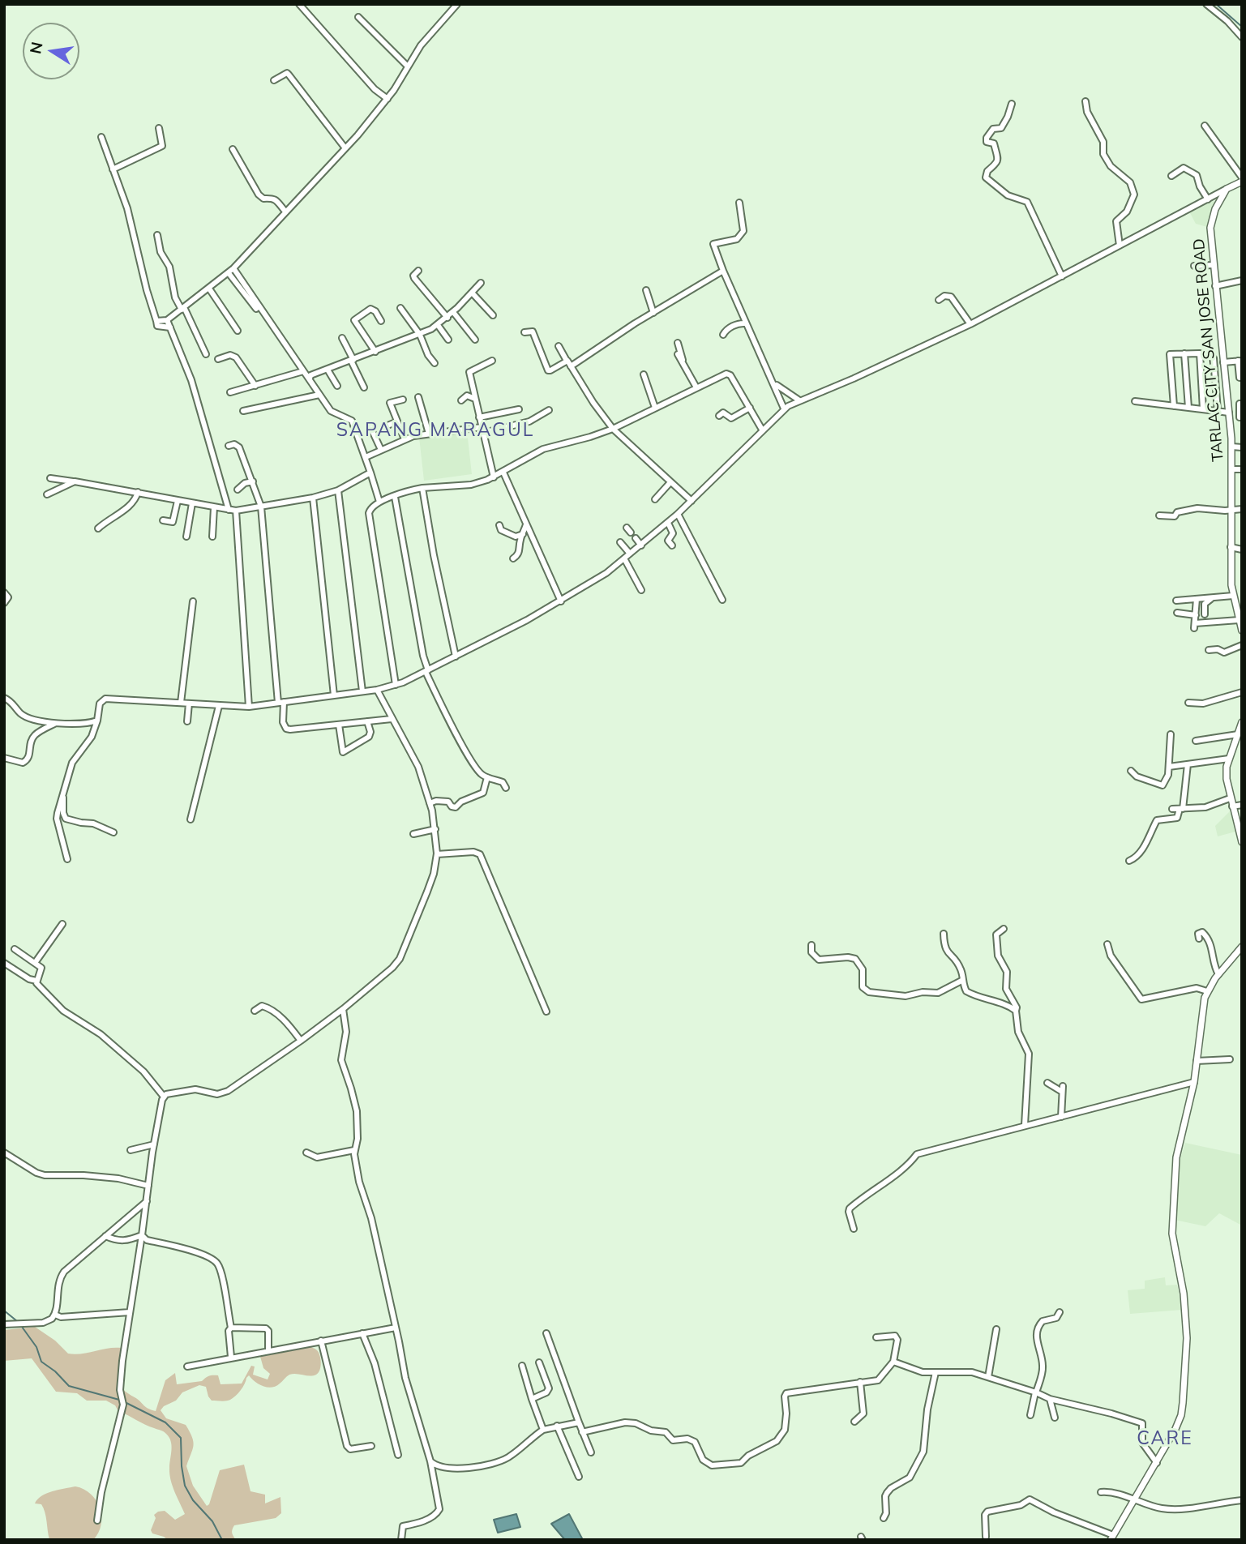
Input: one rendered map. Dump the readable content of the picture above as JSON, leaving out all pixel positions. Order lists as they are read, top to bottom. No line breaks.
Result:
{"streets":{"main road":["TARLAC CITY-SAN JOSE ROAD"]},"districts":["SAPANG MARAGUL","CARE"],"north":"left"}
